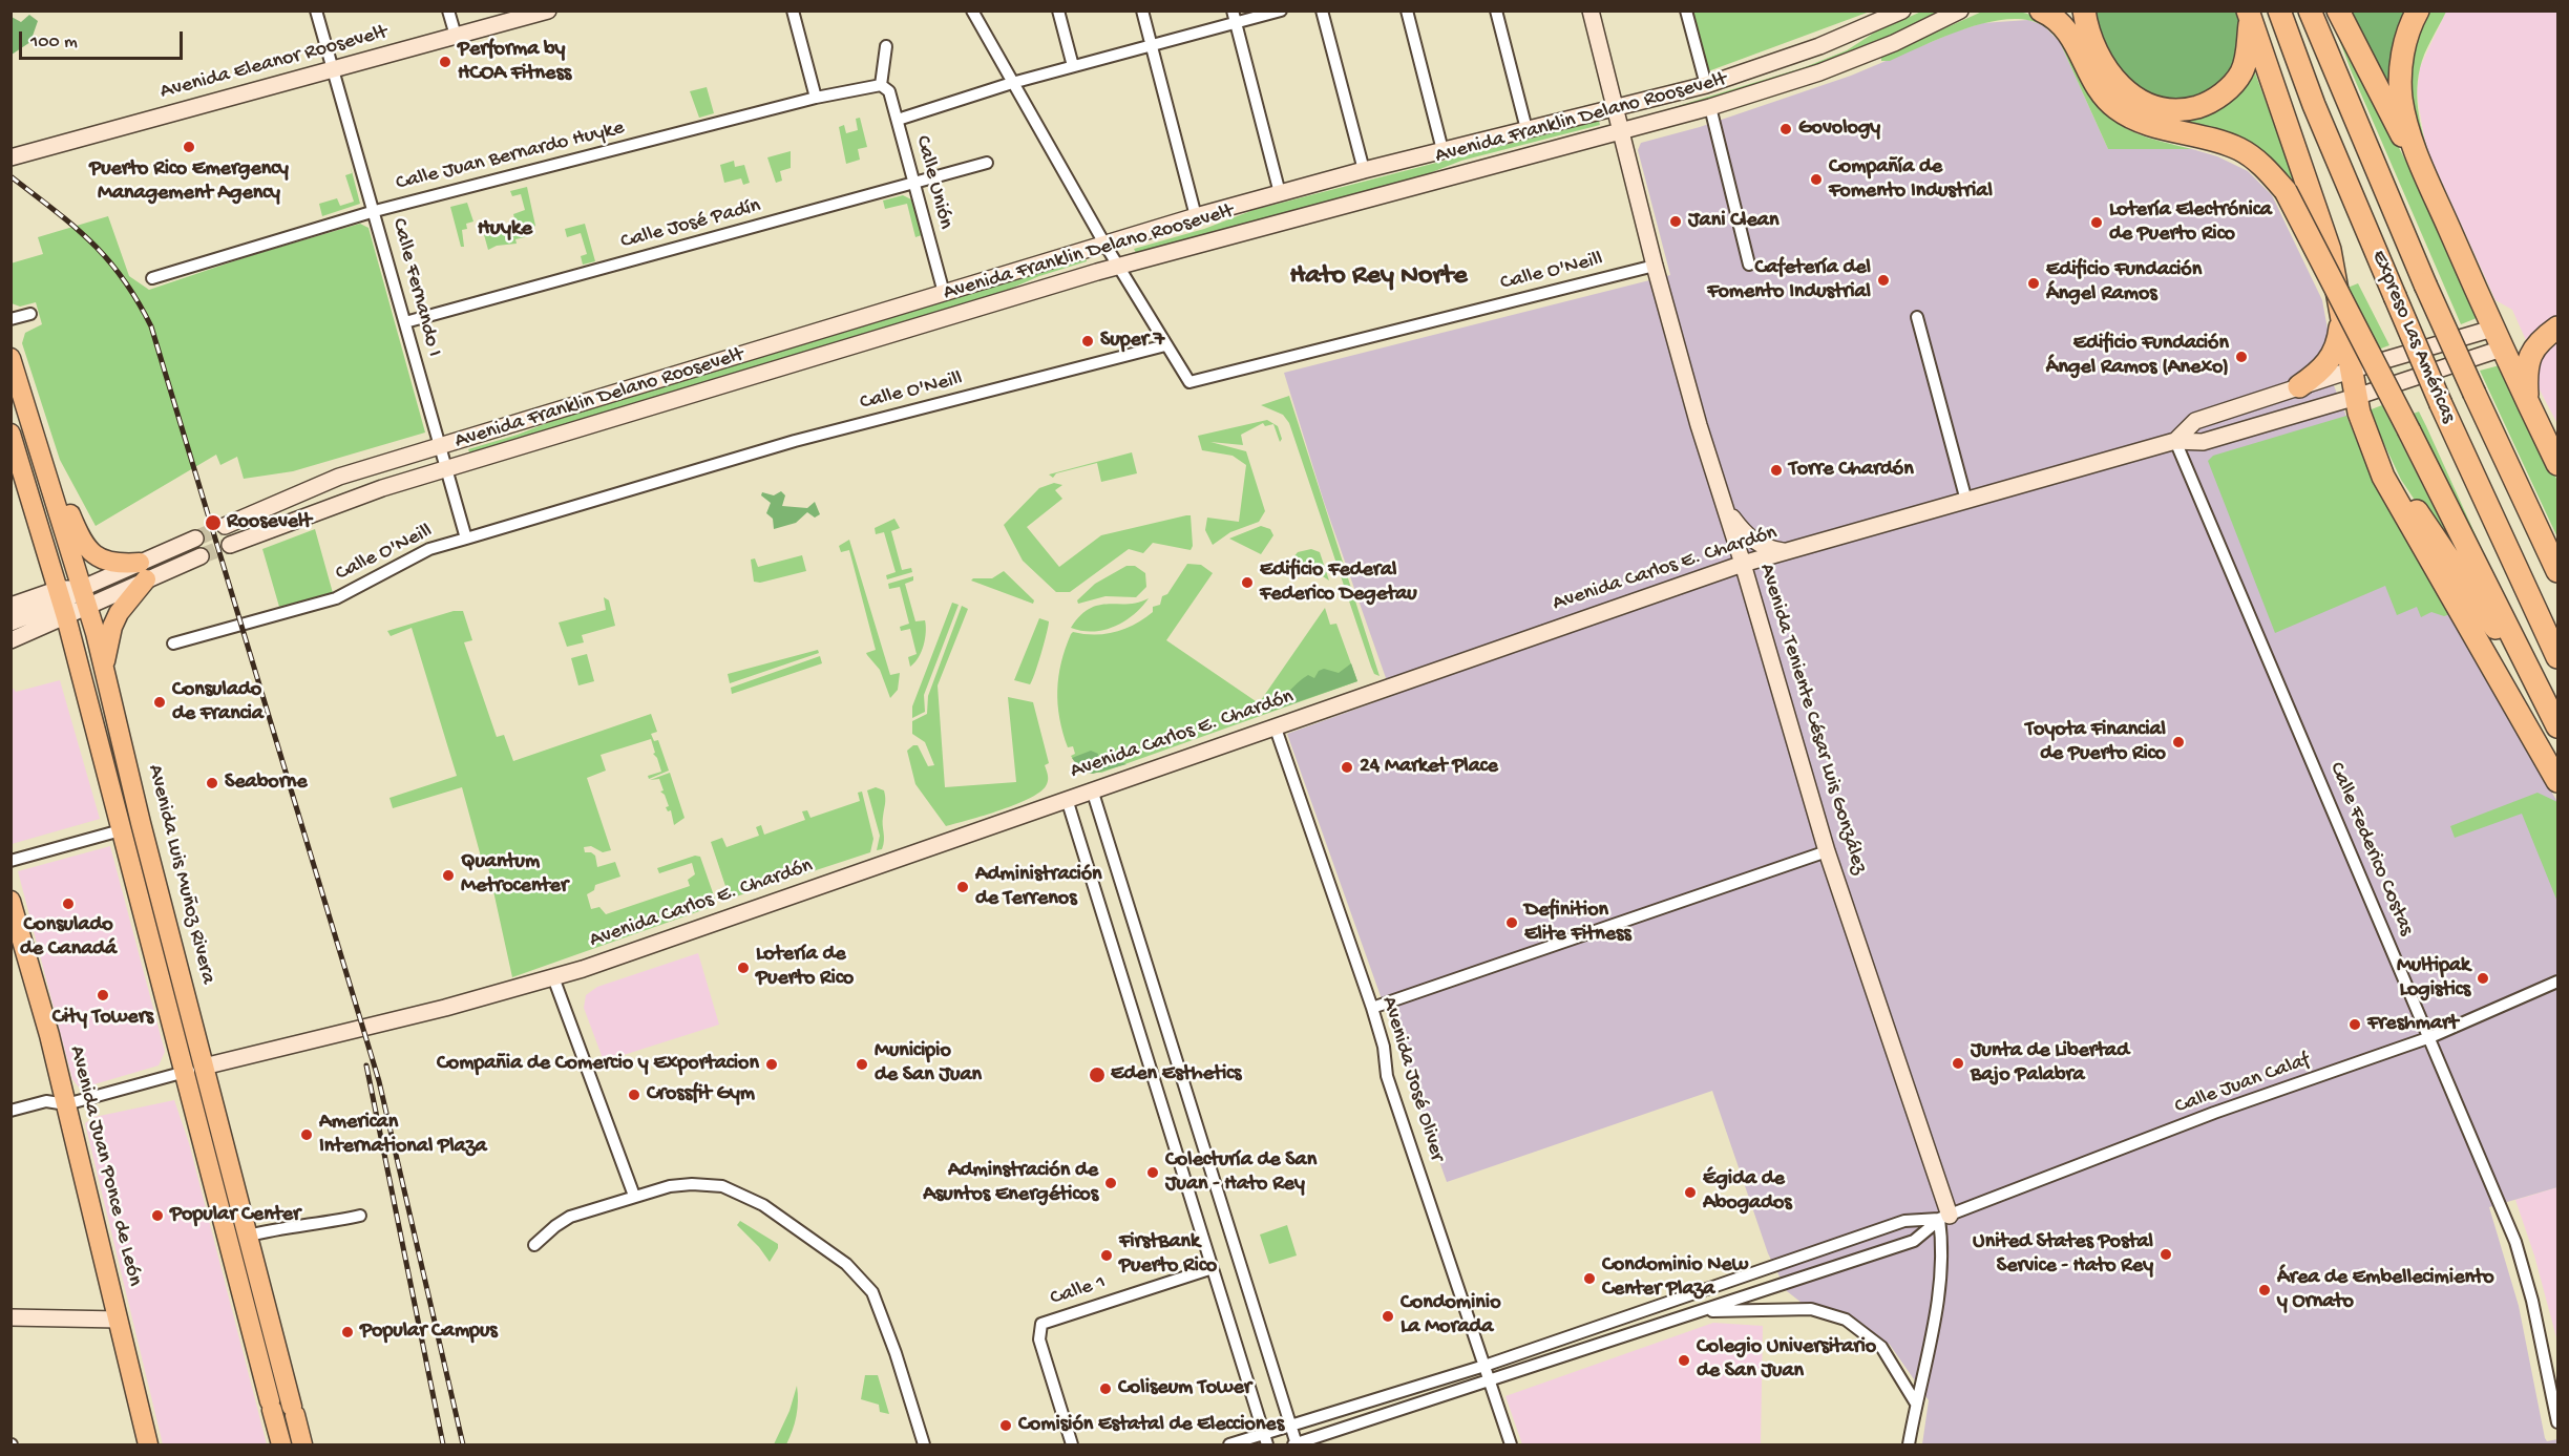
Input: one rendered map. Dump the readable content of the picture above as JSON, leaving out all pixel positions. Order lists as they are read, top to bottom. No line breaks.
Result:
{"streets":{"highway":["Expreso Las Américas"],"main road":["Avenida Luis Muñoz Rivera","Avenida Juan Ponce de León"],"street":["Avenida Eleanor Roosevelt","Avenida Franklin Delano Roosevelt","Calle Juan Bernardo Huyke","Calle Unión","Calle José Padín","Calle O'Neill","Calle Fernando I","Avenida Carlos E. Chardón","Avenida Teniente César Luis González","Calle Federico Costas","Avenida José Oliver","Calle Juan Calaf","Calle 1"]},"crossings":[["Avenida Eleanor Roosevelt","Calle Fernando I"],["Avenida Franklin Delano Roosevelt","Calle Unión"],["Avenida Franklin Delano Roosevelt","Calle Fernando I"],["Avenida Franklin Delano Roosevelt","Avenida Teniente César Luis González"],["Calle Juan Bernardo Huyke","Calle Unión"],["Calle Juan Bernardo Huyke","Calle Fernando I"],["Calle Unión","Calle José Padín"],["Calle José Padín","Calle Fernando I"],["Calle O'Neill","Calle Fernando I"],["Calle O'Neill","Avenida Teniente César Luis González"],["Avenida Carlos E. Chardón","Avenida Teniente César Luis González"],["Avenida Carlos E. Chardón","Calle Federico Costas"],["Avenida Carlos E. Chardón","Avenida Luis Muñoz Rivera"],["Avenida Carlos E. Chardón","Avenida José Oliver"],["Avenida Teniente César Luis González","Calle Juan Calaf"],["Calle Federico Costas","Calle Juan Calaf"]],"districts":["Huyke","Hato Rey Norte"],"places":["Performa by HCOA Fitness","Govology","Puerto Rico Emergency Management Agency","Compañía de Fomento Industrial","Jani Clean","Lotería Electrónica de Puerto Rico","Cafetería del Fomento Industrial","Edificio Fundación Ángel Ramos","Super 7","Edificio Fundación Ángel Ramos (Anexo)","Torre Chardón","Roosevelt","Edificio Federal Federico Degetau","Consulado de Francia","Toyota Financial de Puerto Rico","24 Market Place","Seaborne","Quantum Metrocenter","Administración de Terrenos","Consulado de Canadá","Definition Elite Fitness","Lotería de Puerto Rico","Multipak Logistics","City Towers","Freshmart","Junta de Libertad Bajo Palabra","Compañia de Comercio y Exportacion","Municipio de San Juan","Eden Esthetics","Crossfit Gym","American International Plaza","Colecturía de San Juan - Hato Rey","Adminstración de Asuntos Energéticos","Égida de Abogados","Popular Center","United States Postal Service - Hato Rey","FirstBank Puerto Rico","Condominio New Center Plaza","Área de Embellecimiento y Ornato","Condominio La Morada","Popular Campus","Colegio Universitario de San Juan","Coliseum Tower","Comisión Estatal de Elecciones"],"scale_bar":"100 m"}
